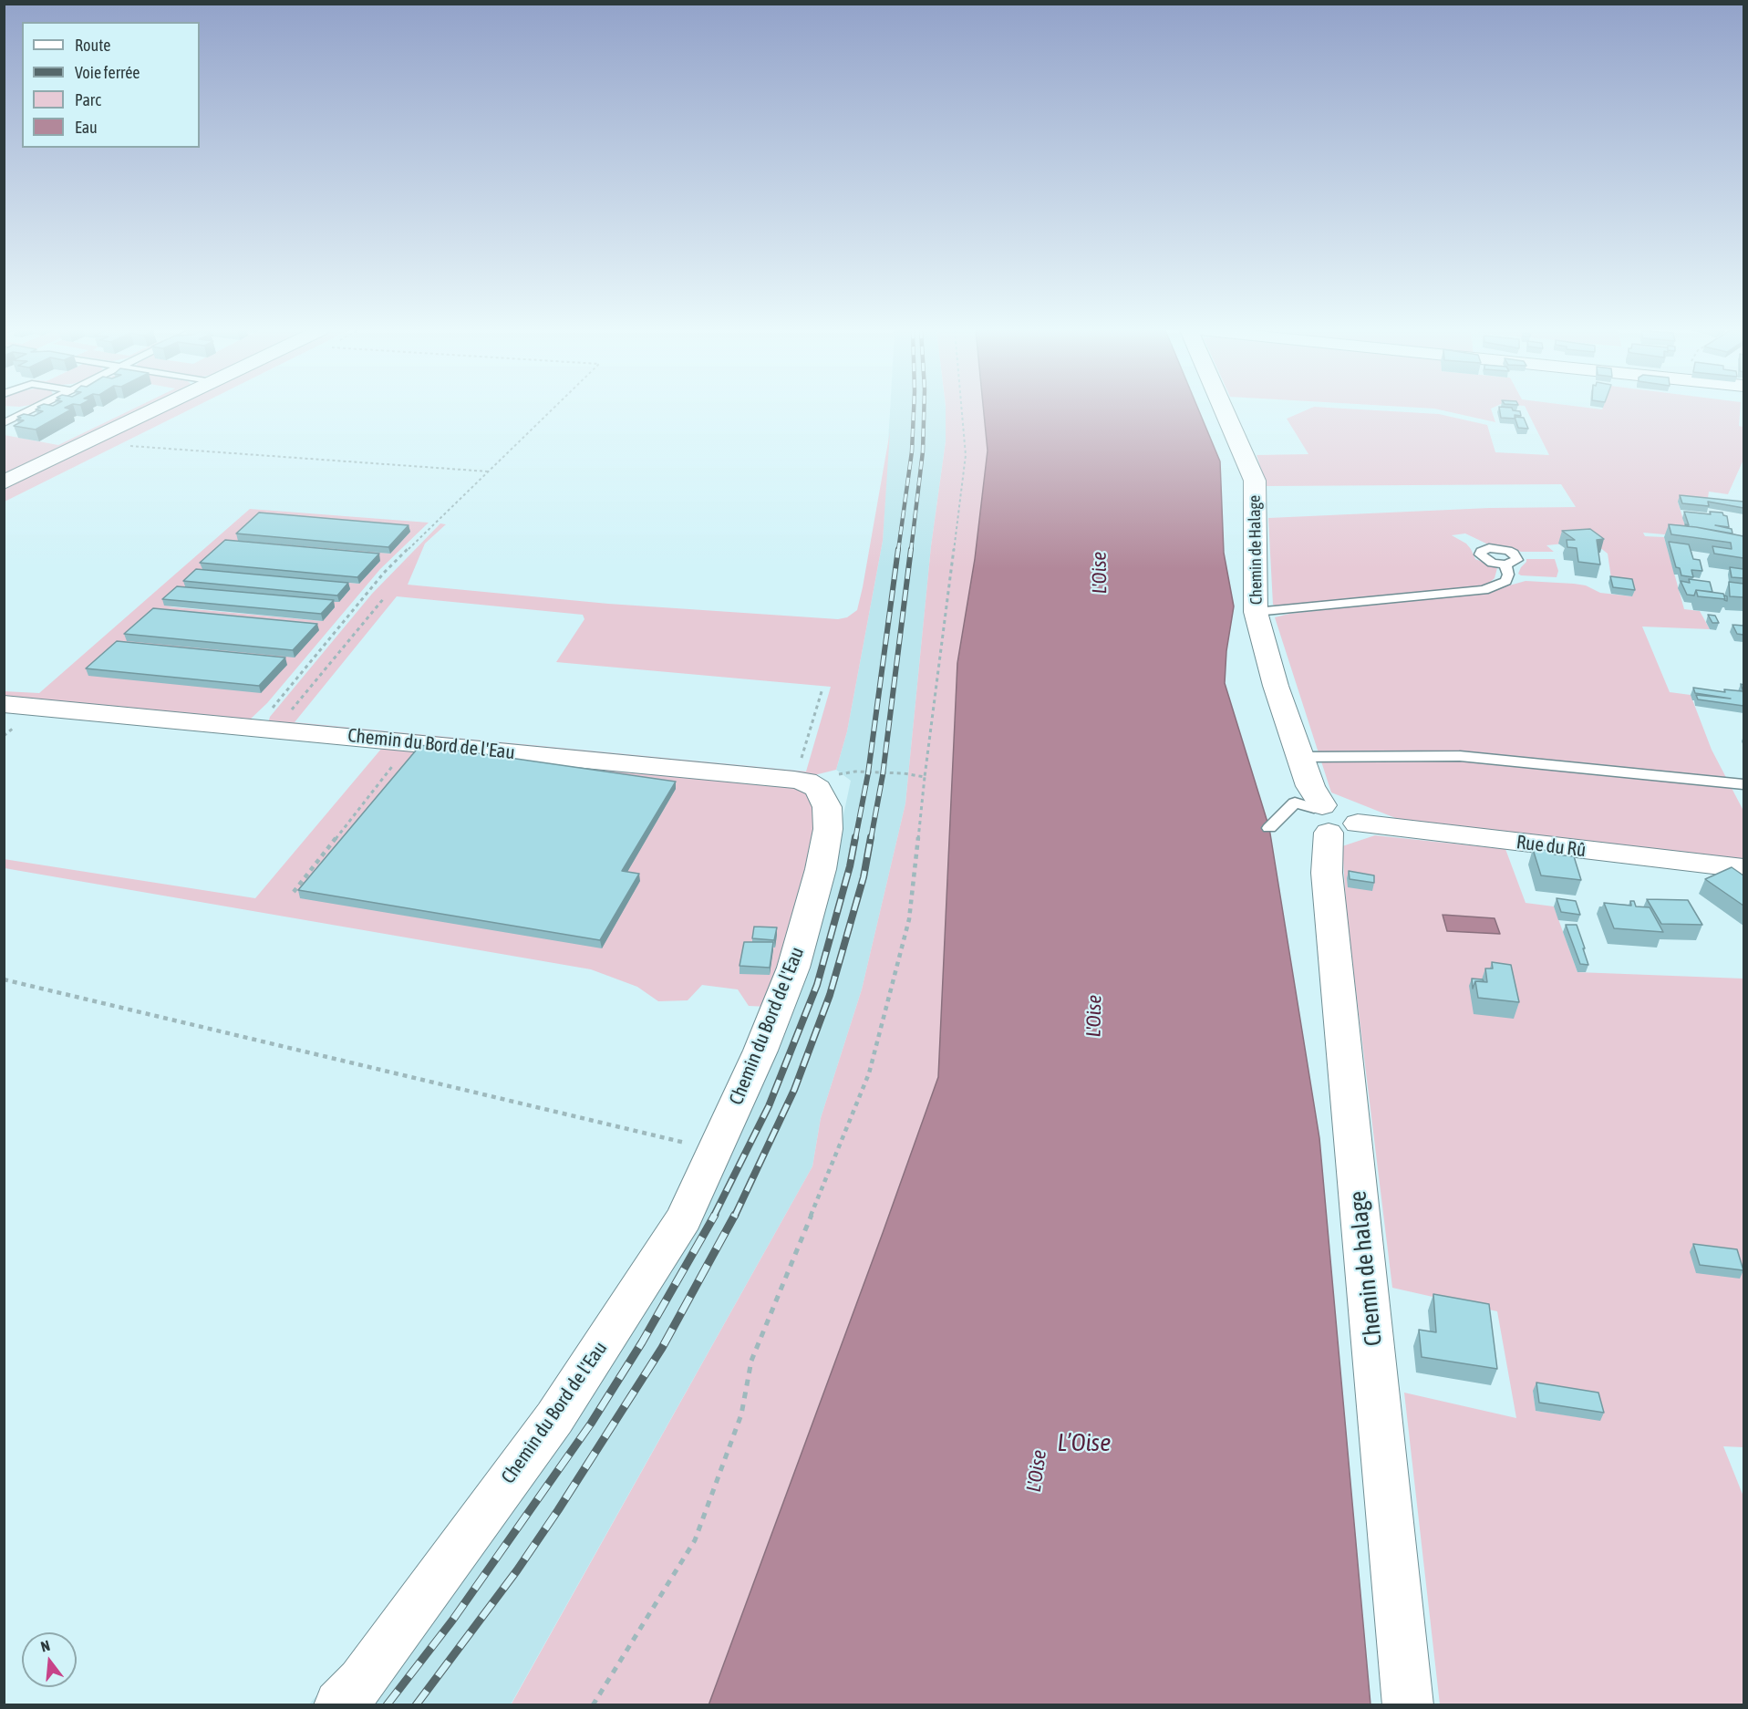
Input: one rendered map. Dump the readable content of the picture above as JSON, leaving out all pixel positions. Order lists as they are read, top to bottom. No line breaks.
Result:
{"streets":{"street":["Chemin de Halage","Chemin du Bord de l'Eau","Rue du Rû","Chemin de halage"]},"crossings":[["Chemin de Halage","Rue du Rû"],["Chemin de Halage","Chemin de halage"],["Rue du Rû","Chemin de halage"]],"water":["L'Oise","L’Oise"],"legend":["Route","Voie ferrée","Parc","Eau"],"north":"top"}
